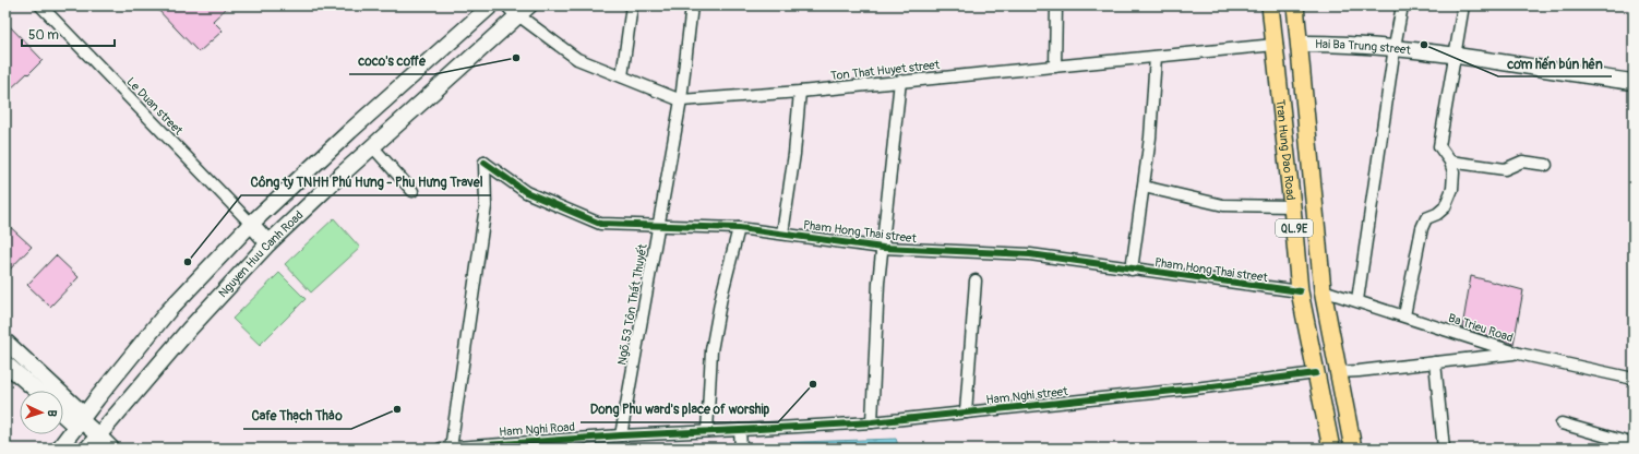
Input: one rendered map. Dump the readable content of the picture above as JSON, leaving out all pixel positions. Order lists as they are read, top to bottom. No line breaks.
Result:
{"streets":{"main road":["Hai Ba Trung street","Tran Hung Dao Road","QL.9E","Nguyen Huu Canh Road"],"street":["Ton That Huyet street","Le Duan street","Pham Hong Thai street","Ngõ 53 Tôn Thất Thuyết","Ba Trieu Road","Ham Nghi street","Ham Nghi Road"]},"crossings":[["Hai Ba Trung street","Tran Hung Dao Road"],["Ton That Huyet street","Tran Hung Dao Road"],["Ton That Huyet street","Nguyen Huu Canh Road"],["Ton That Huyet street","Ngõ 53 Tôn Thất Thuyết"],["Tran Hung Dao Road","Pham Hong Thai street"],["Tran Hung Dao Road","Ba Trieu Road"],["Tran Hung Dao Road","Ham Nghi street"],["Pham Hong Thai street","Ngõ 53 Tôn Thất Thuyết"],["Pham Hong Thai street","Ham Nghi Road"],["Ngõ 53 Tôn Thất Thuyết","Ham Nghi Road"],["Ham Nghi street","Ham Nghi Road"]],"places":["cơm hến bún hên","coco's coffe","Công ty TNHH Phú Hưng - Phu Hưng Travel","Dong Phu ward's place of worship","Cafe Thạch Thảo"],"scale_bar":"50 m","north":"right"}
